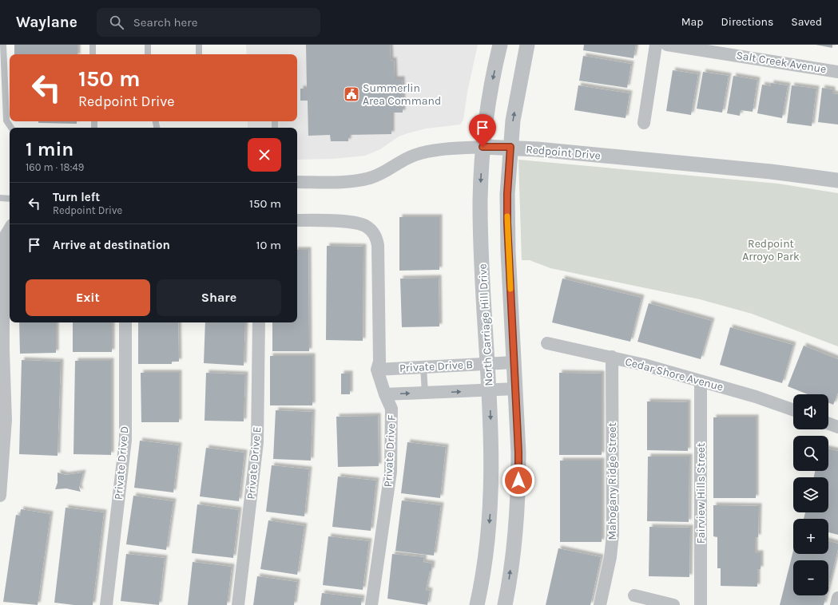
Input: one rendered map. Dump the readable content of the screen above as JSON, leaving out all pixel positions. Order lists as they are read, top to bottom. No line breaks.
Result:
{"streets":{"street":["Salt Creek Avenue","Redpoint Drive","North Carriage Hill Drive","Private Drive B","Cedar Shore Avenue","Private Drive F","Private Drive D","Private Drive E","Mahogany Ridge Street","Fairview Hills Street"]},"crossings":[["Redpoint Drive","North Carriage Hill Drive"],["North Carriage Hill Drive","Private Drive B"],["Private Drive B","Private Drive F"],["Cedar Shore Avenue","Mahogany Ridge Street"],["Cedar Shore Avenue","Fairview Hills Street"]],"parks":["Redpoint Arroyo Park"],"places":{"public building":["Summerlin Area Command"]},"page":{"header":"Waylane","search":"Search here","nav":["Map","Directions","Saved"],"turn":["150 m","Redpoint Drive"],"heading":["1 min","160 m · 18:49"],"list":[{"name":"Turn left","note":"Redpoint Drive","value":"150 m"},{"name":"Arrive at destination","value":"10 m"}],"buttons":["Exit","Share"],"map_buttons":["+","−"]}}
